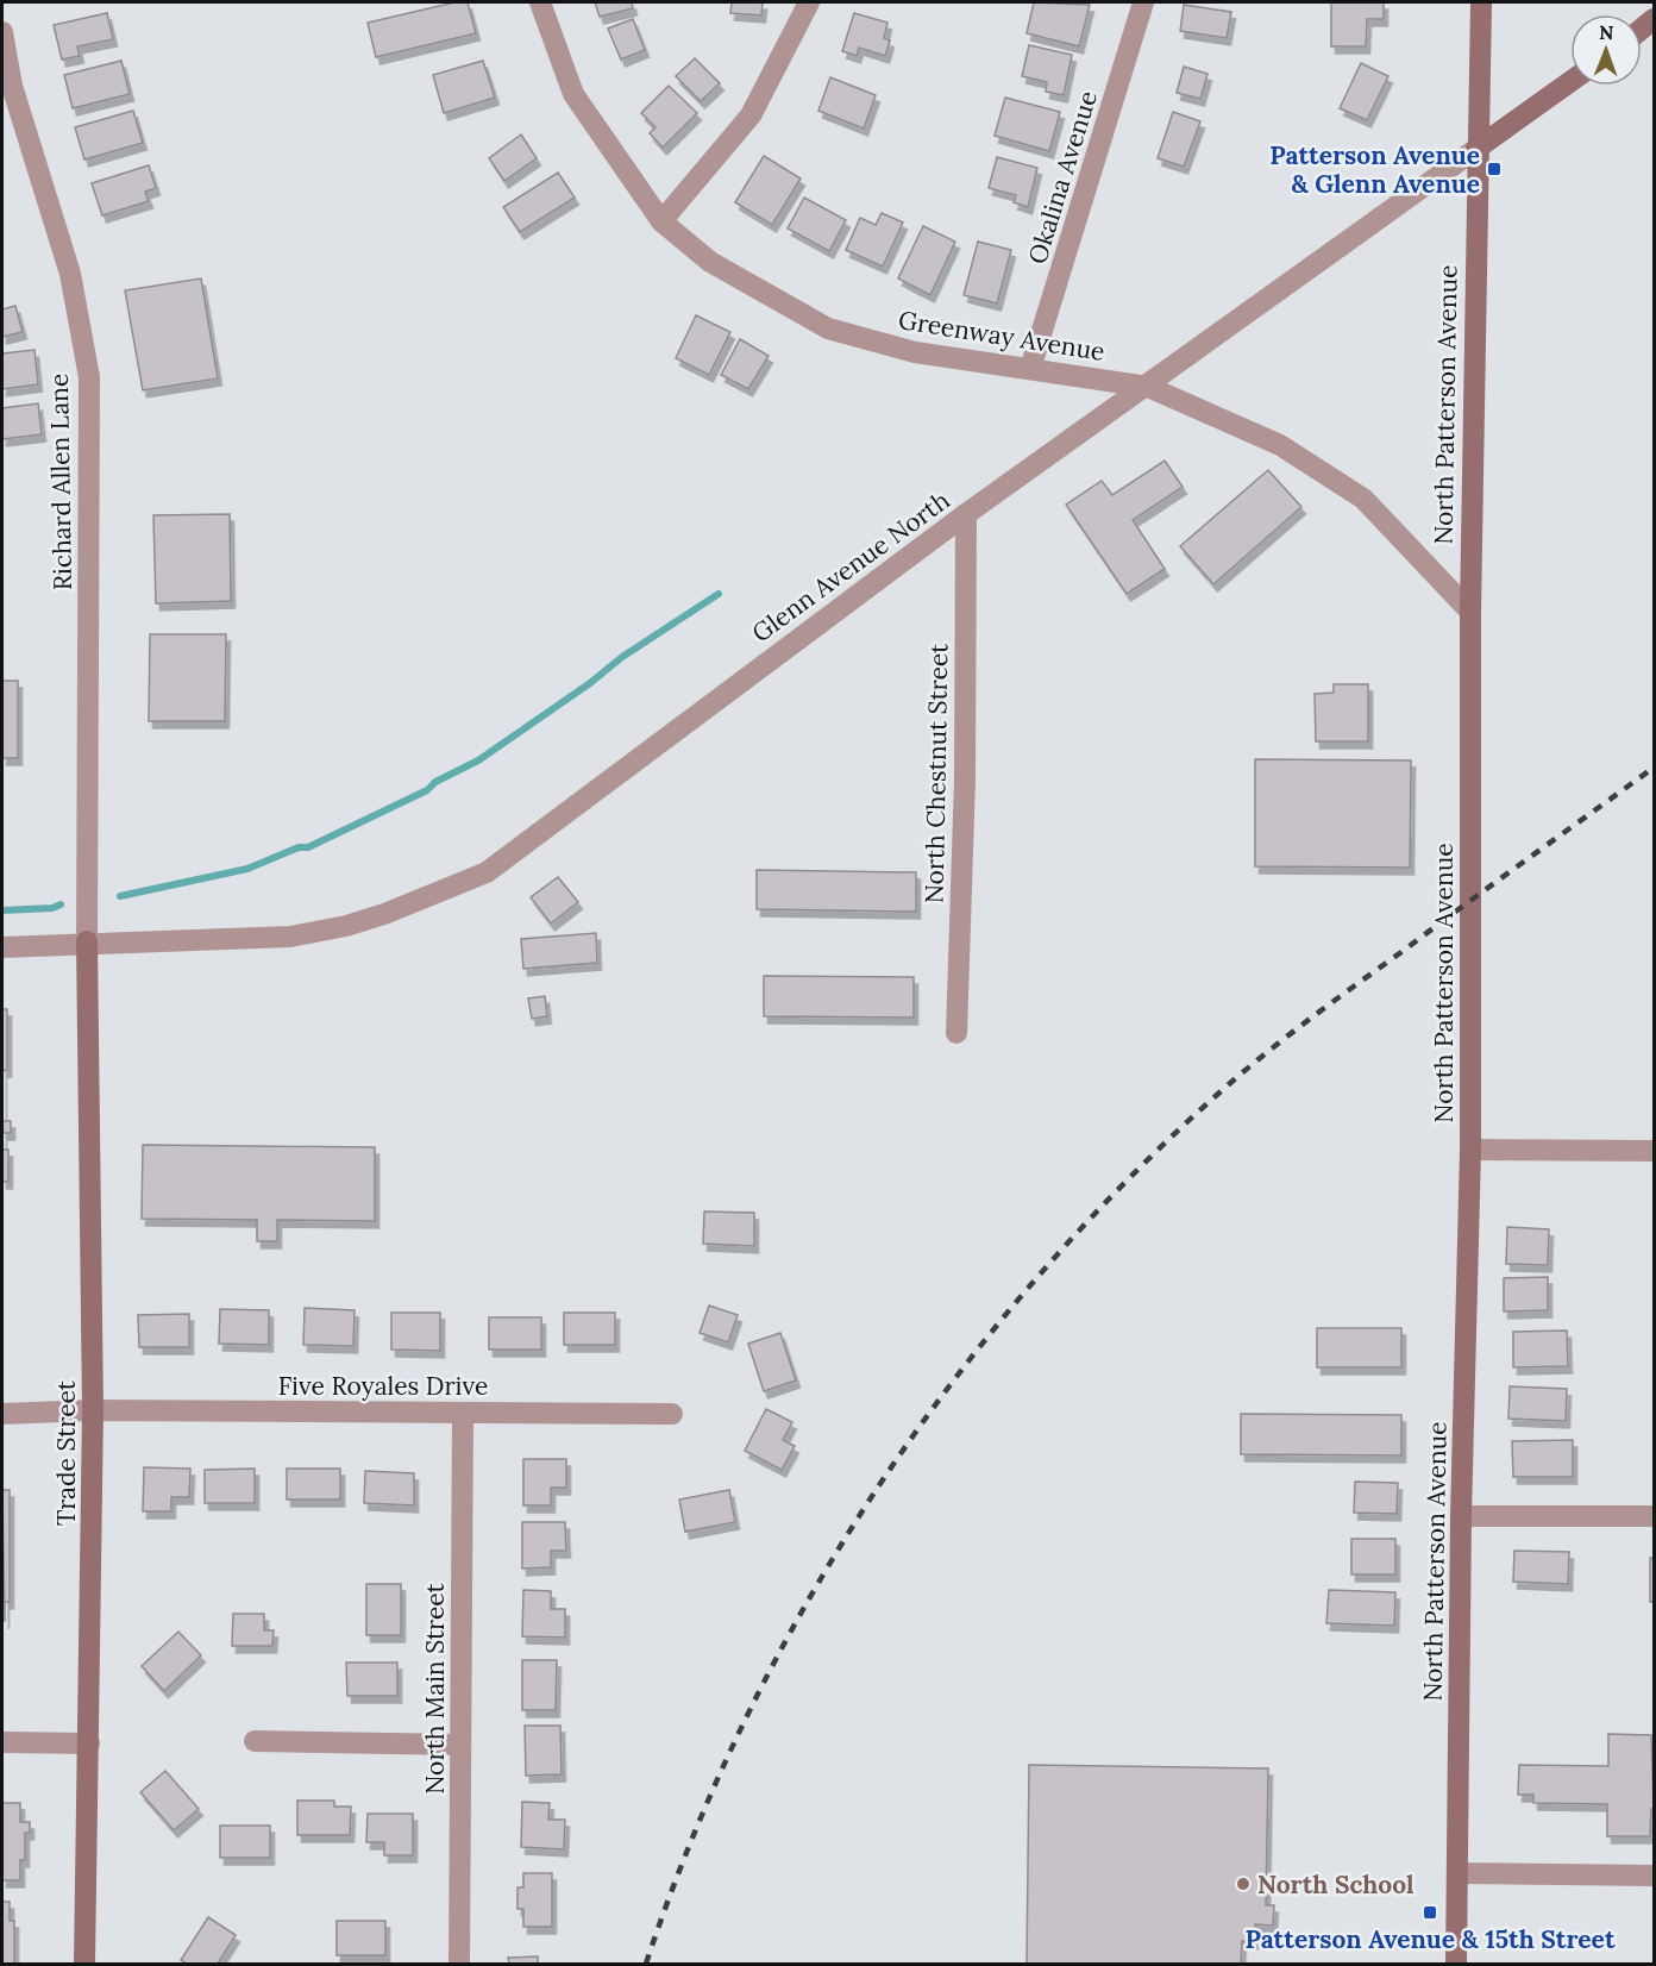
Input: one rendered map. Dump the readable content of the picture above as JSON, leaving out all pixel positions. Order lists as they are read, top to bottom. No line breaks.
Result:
{"streets":{"main road":["North Patterson Avenue","Glenn Avenue North","Trade Street"],"street":["Okalina Avenue","Greenway Avenue","Richard Allen Lane","North Chestnut Street","Five Royales Drive","North Main Street"]},"crossings":[["Okalina Avenue","Greenway Avenue"],["Greenway Avenue","North Patterson Avenue"],["Greenway Avenue","Glenn Avenue North"],["North Patterson Avenue","Glenn Avenue North"],["Richard Allen Lane","Glenn Avenue North"],["Richard Allen Lane","Trade Street"],["Glenn Avenue North","North Chestnut Street"],["Glenn Avenue North","Trade Street"],["Five Royales Drive","Trade Street"],["Five Royales Drive","North Main Street"]],"places":{"transit":["Patterson Avenue & Glenn Avenue","Patterson Avenue & 15th Street"],"other":["North School"]},"north":"top"}
